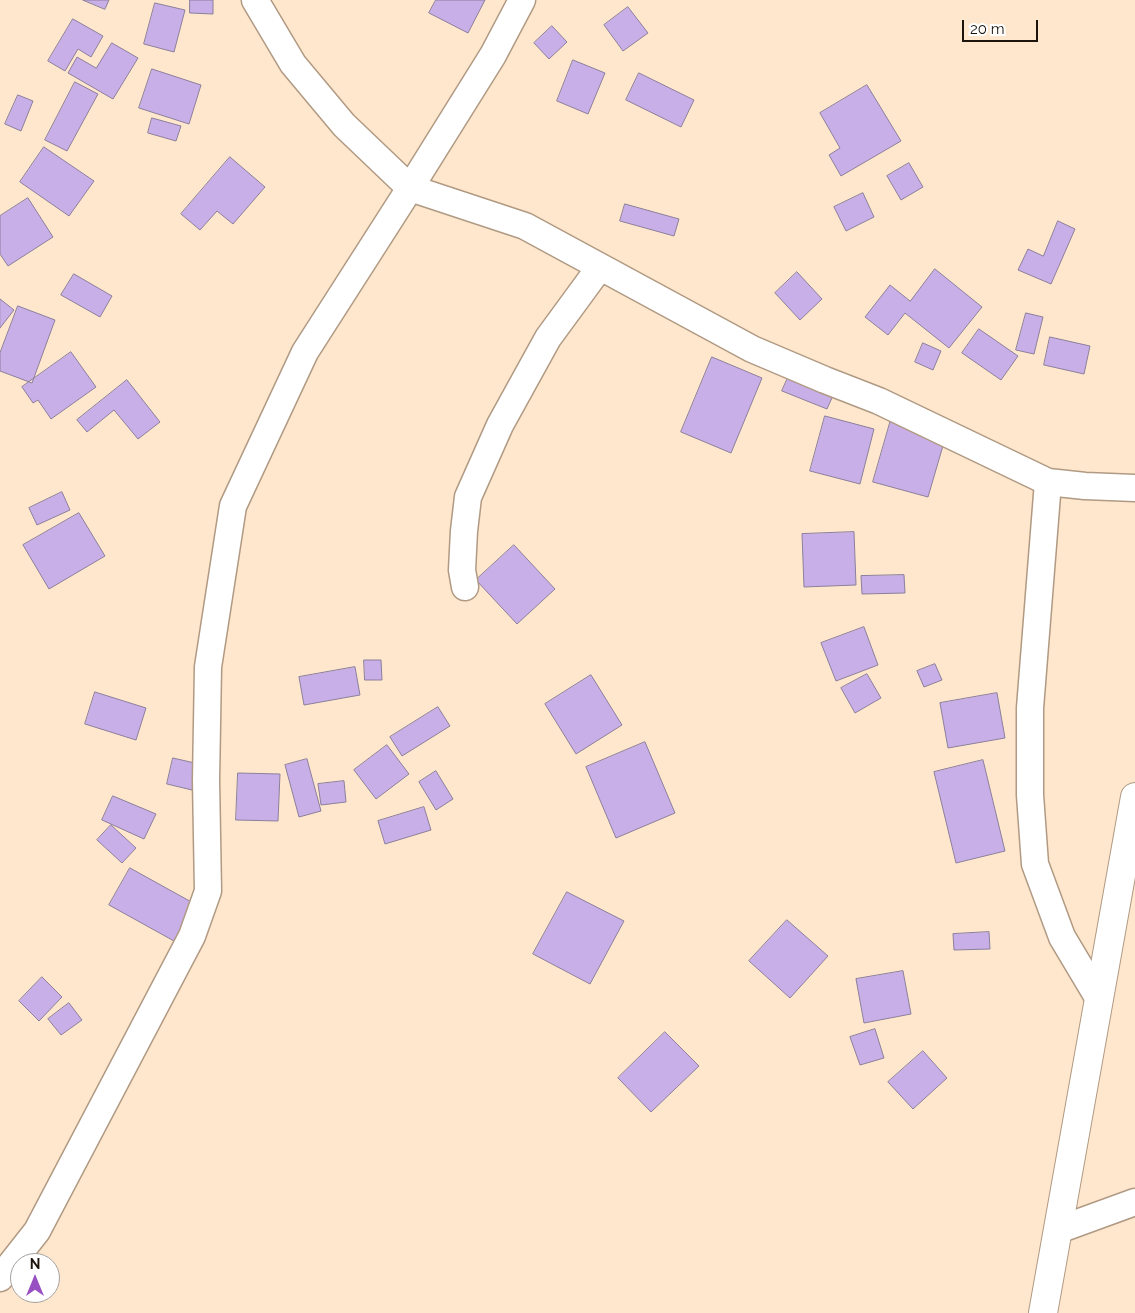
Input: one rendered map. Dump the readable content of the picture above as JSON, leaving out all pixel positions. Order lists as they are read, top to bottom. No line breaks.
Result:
{"scale_bar":"20 m","north":"top"}
